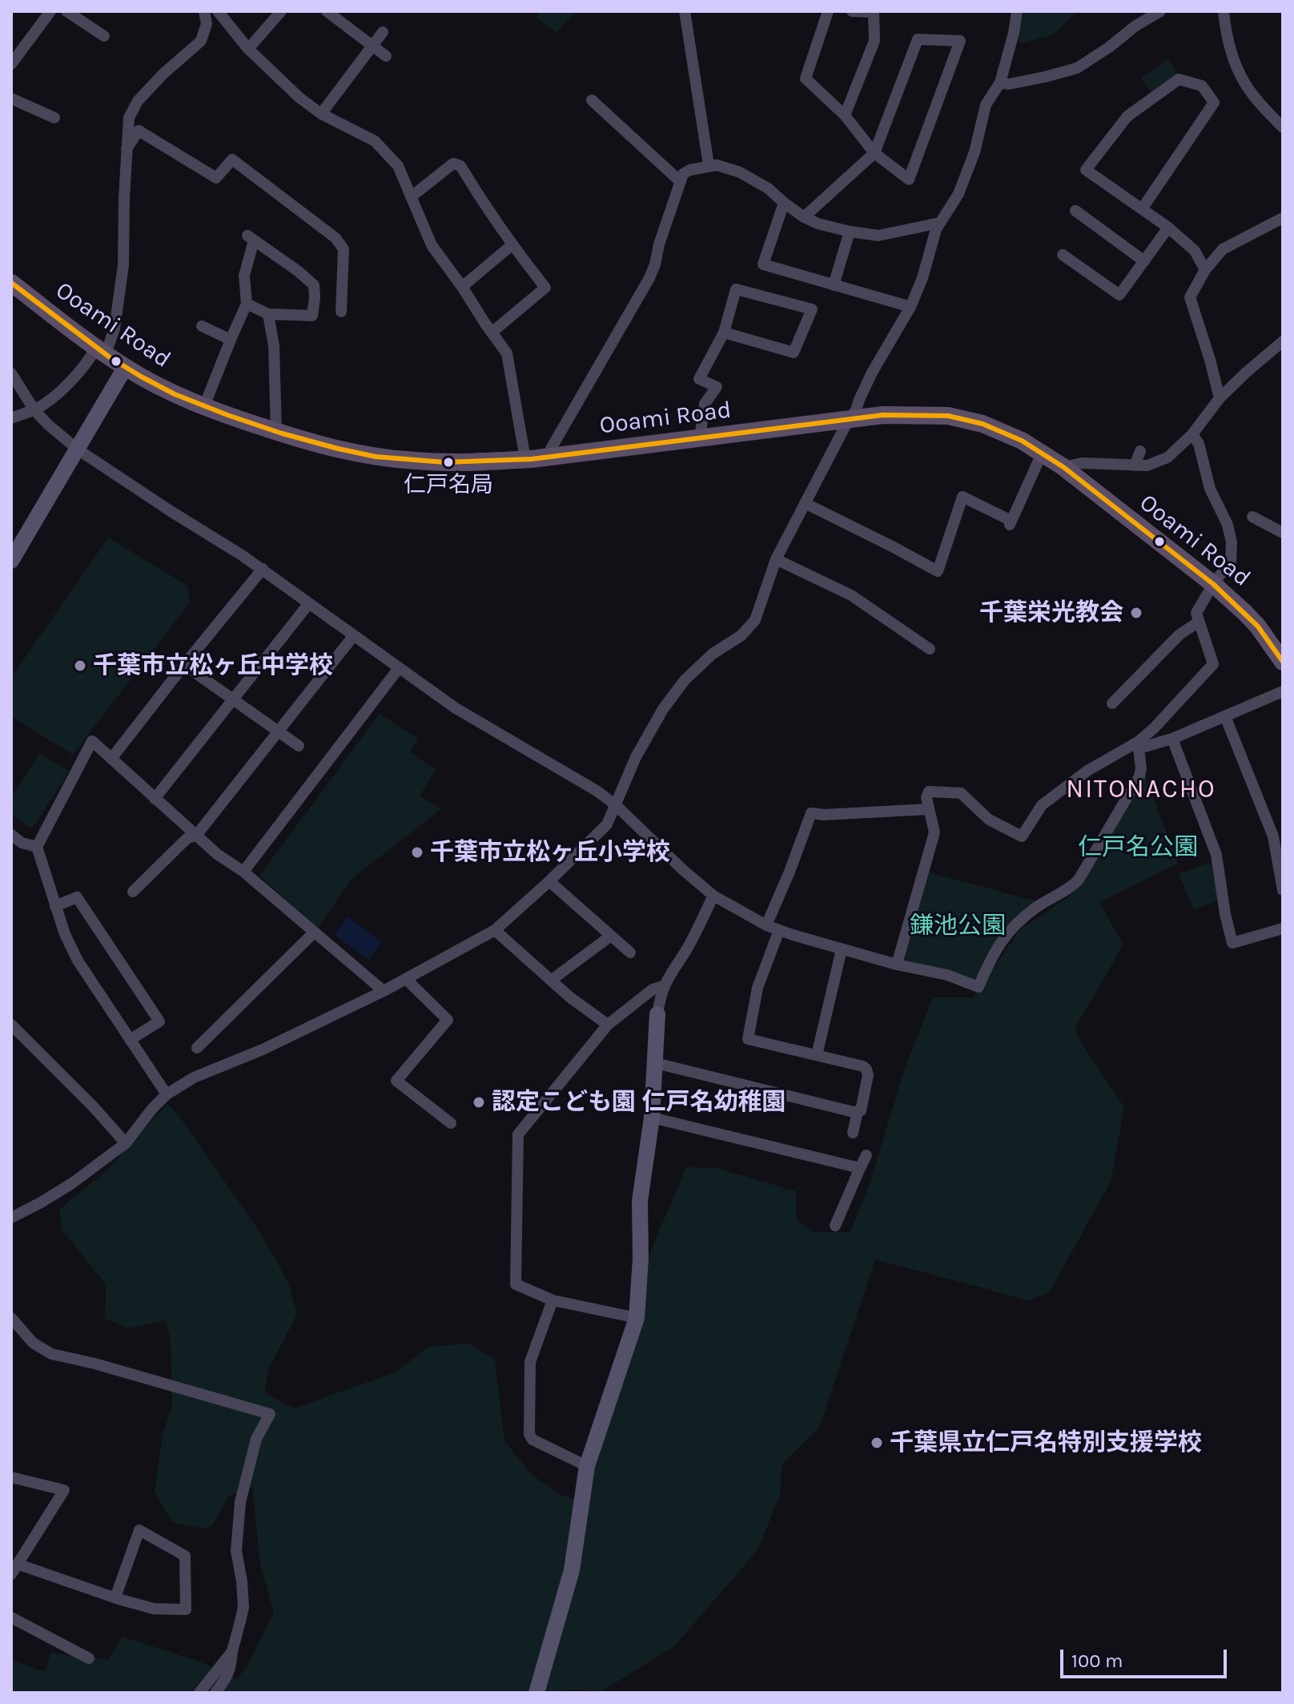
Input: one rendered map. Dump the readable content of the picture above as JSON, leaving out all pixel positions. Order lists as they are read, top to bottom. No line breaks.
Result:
{"streets":{"main road":["Ooami Road"]},"districts":["NITONACHO"],"parks":["仁戸名公園","鎌池公園"],"places":["仁戸名局","千葉栄光教会","千葉市立松ヶ丘中学校","千葉市立松ヶ丘小学校","認定こども園 仁戸名幼稚園","千葉県立仁戸名特別支援学校"],"scale_bar":"100 m"}
